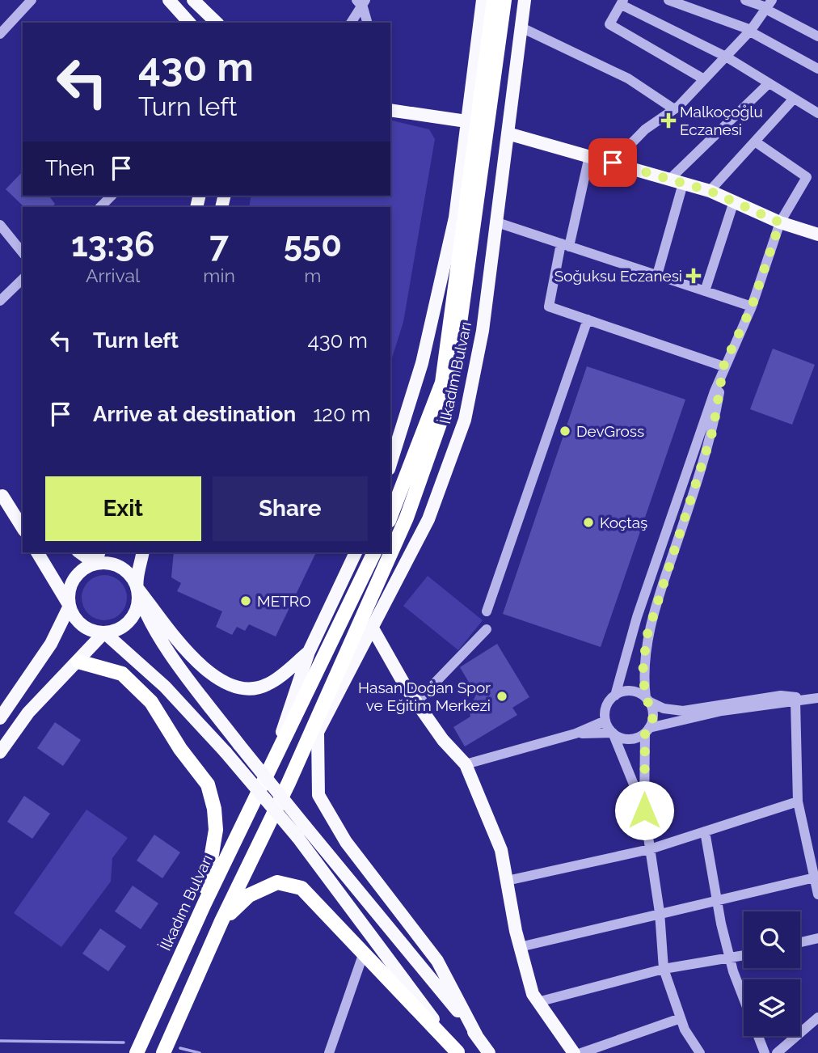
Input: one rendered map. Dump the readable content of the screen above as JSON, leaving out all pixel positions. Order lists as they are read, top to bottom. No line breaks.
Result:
{"streets":{"highway":["İlkadım Bulvarı"]},"places":{"health":["Malkoçoğlu Eczanesi","Soğuksu Eczanesi"],"other":["DevGross","Koçtaş","METRO","Hasan Doğan Spor ve Eğitim Merkezi"]},"page":{"turn":["430 m","Turn left"],"then":"Then","eta":["13:36","Arrival","7","min","550","m"],"list":[{"name":"Turn left","value":"430 m"},{"name":"Arrive at destination","value":"120 m"}],"buttons":["Exit","Share"]}}
